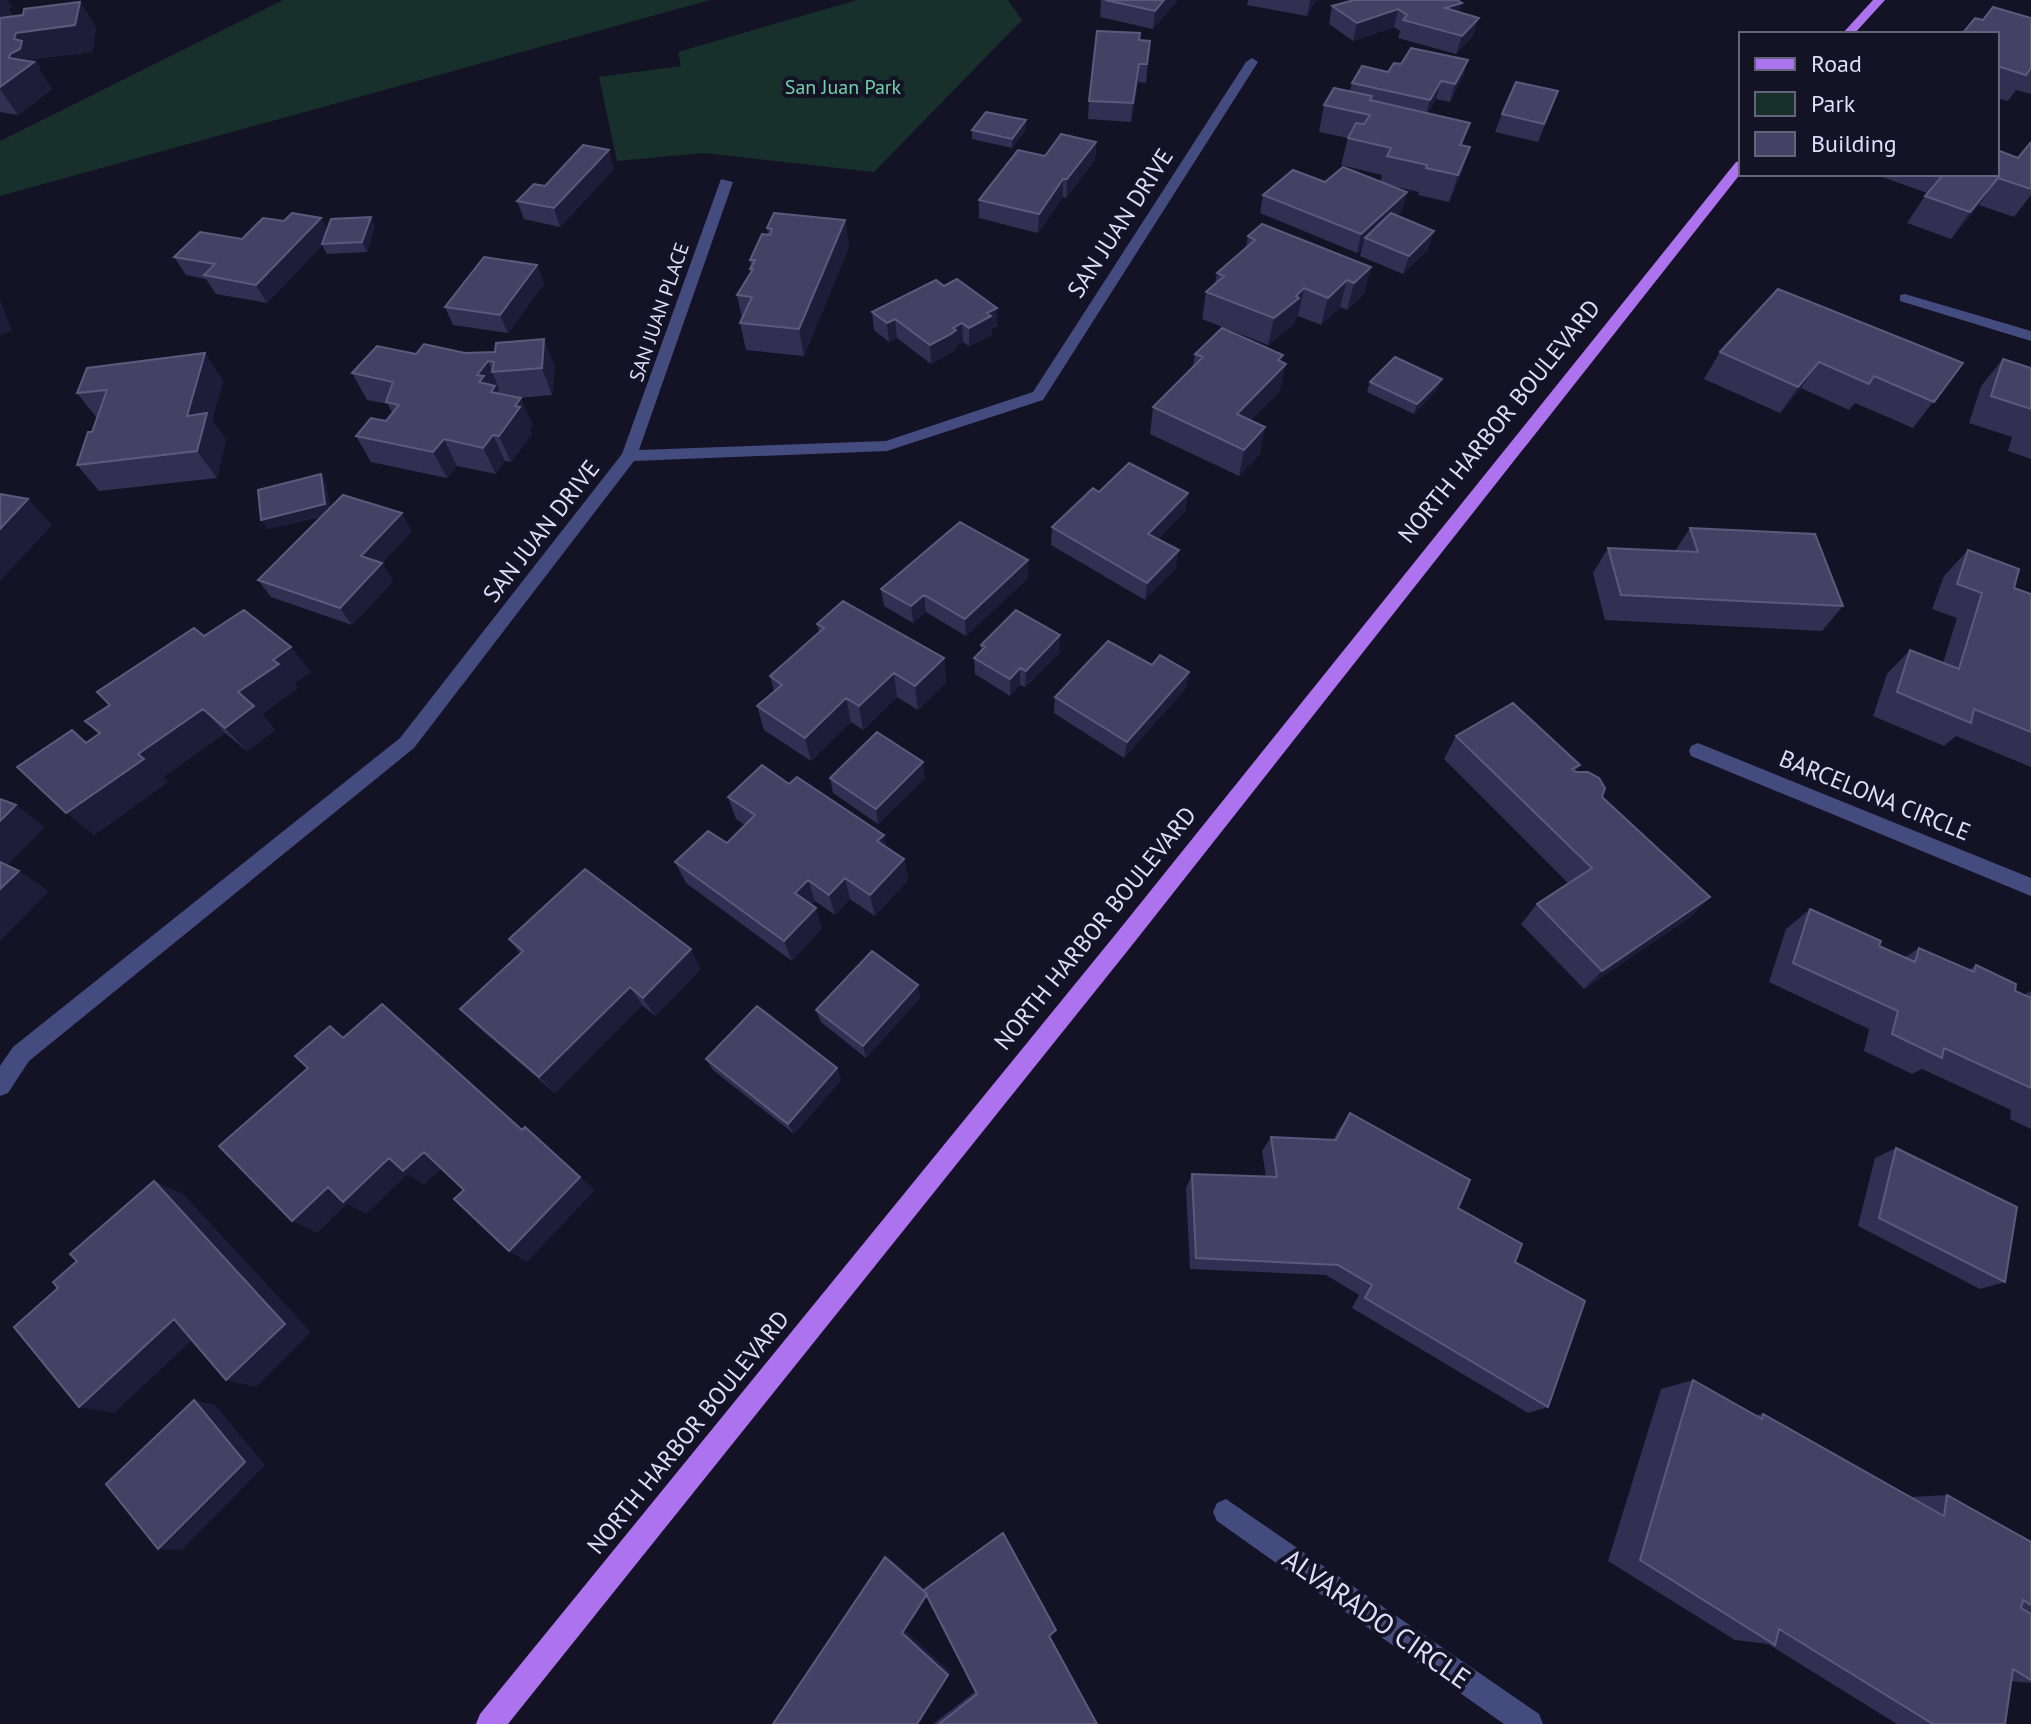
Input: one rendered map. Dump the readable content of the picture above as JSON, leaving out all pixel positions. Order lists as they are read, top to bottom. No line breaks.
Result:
{"streets":{"main road":["NORTH HARBOR BOULEVARD"],"street":["SAN JUAN DRIVE","SAN JUAN PLACE","BARCELONA CIRCLE","ALVARADO CIRCLE"]},"crossings":[["SAN JUAN DRIVE","SAN JUAN PLACE"]],"parks":["San Juan Park"],"legend":["Road","Park","Building"]}
